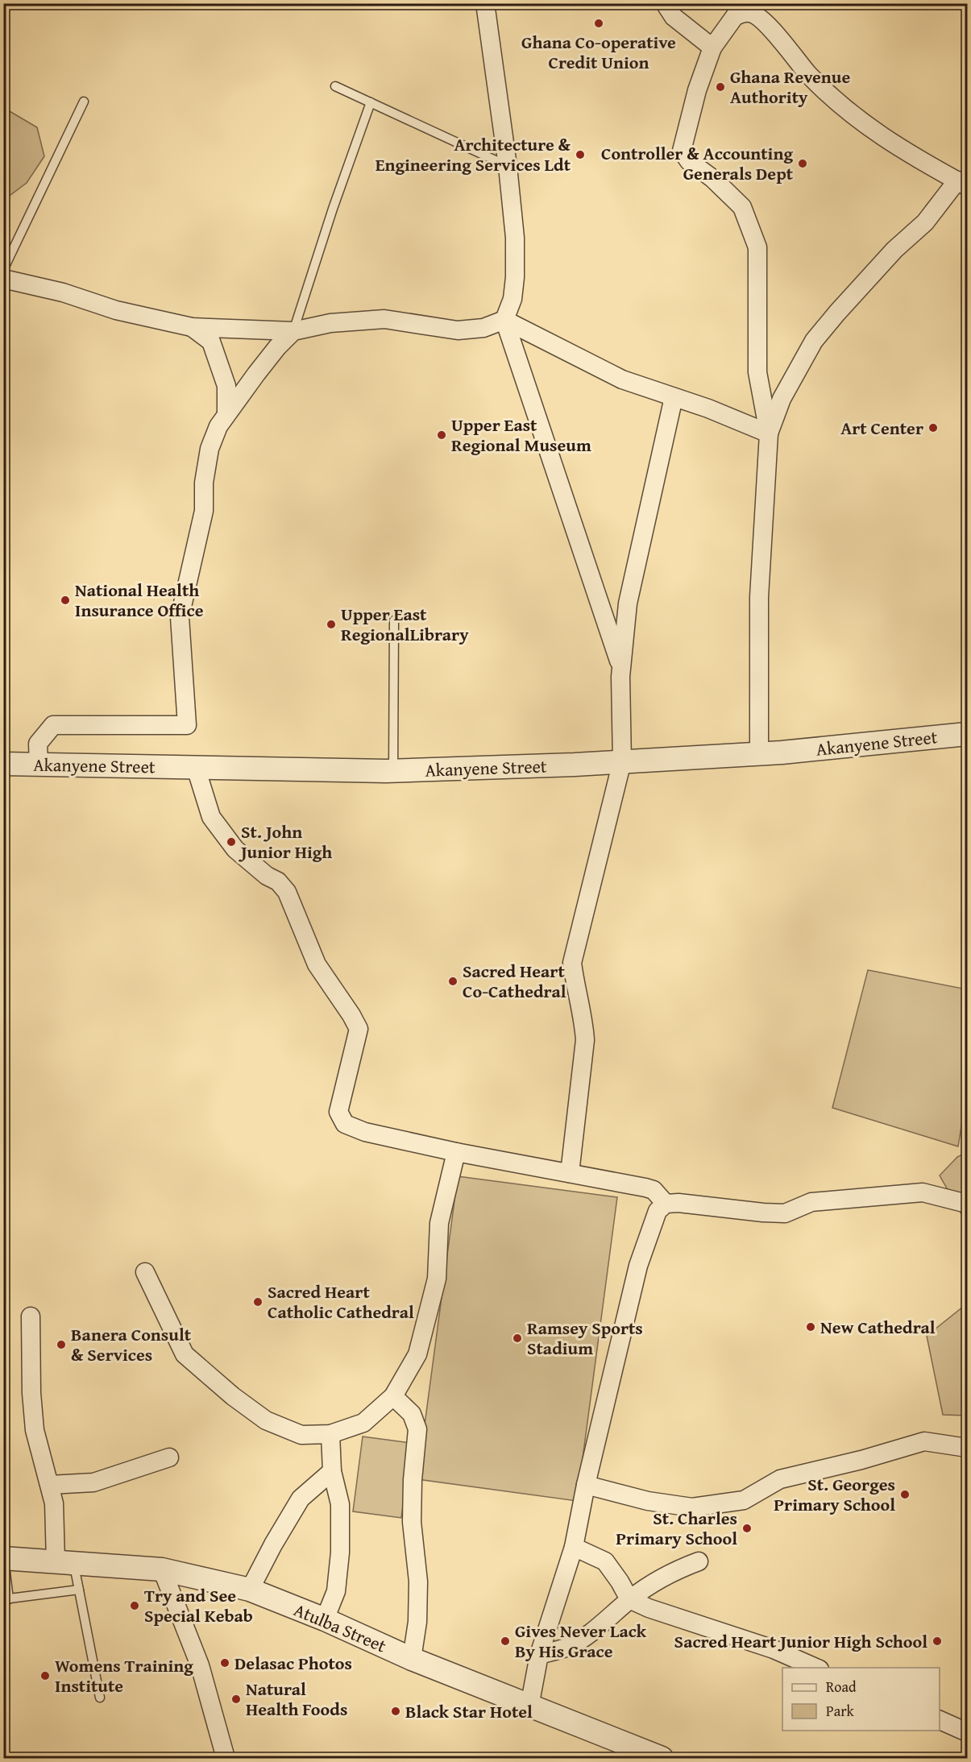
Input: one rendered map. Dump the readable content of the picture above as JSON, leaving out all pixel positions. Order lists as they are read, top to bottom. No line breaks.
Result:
{"streets":{"street":["Akanyene Street","Atulba Street"]},"places":["Ghana Co-operative Credit Union","Ghana Revenue Authority","Architecture & Engineering Services Ldt","Controller & Accounting Generals Dept","Art Center","Upper East Regional Museum","National Health Insurance Office","Upper East RegionalLibrary","St. John Junior High","Sacred Heart Co-Cathedral","Sacred Heart Catholic Cathedral","New Cathedral","Ramsey Sports Stadium","Banera Consult & Services","St. Georges Primary School","St. Charles Primary School","Try and See Special Kebab","Gives Never Lack By His Grace","Sacred Heart Junior High School","Delasac Photos","Womens Training Institute","Natural Health Foods","Black Star Hotel"],"legend":["Road","Park"]}
